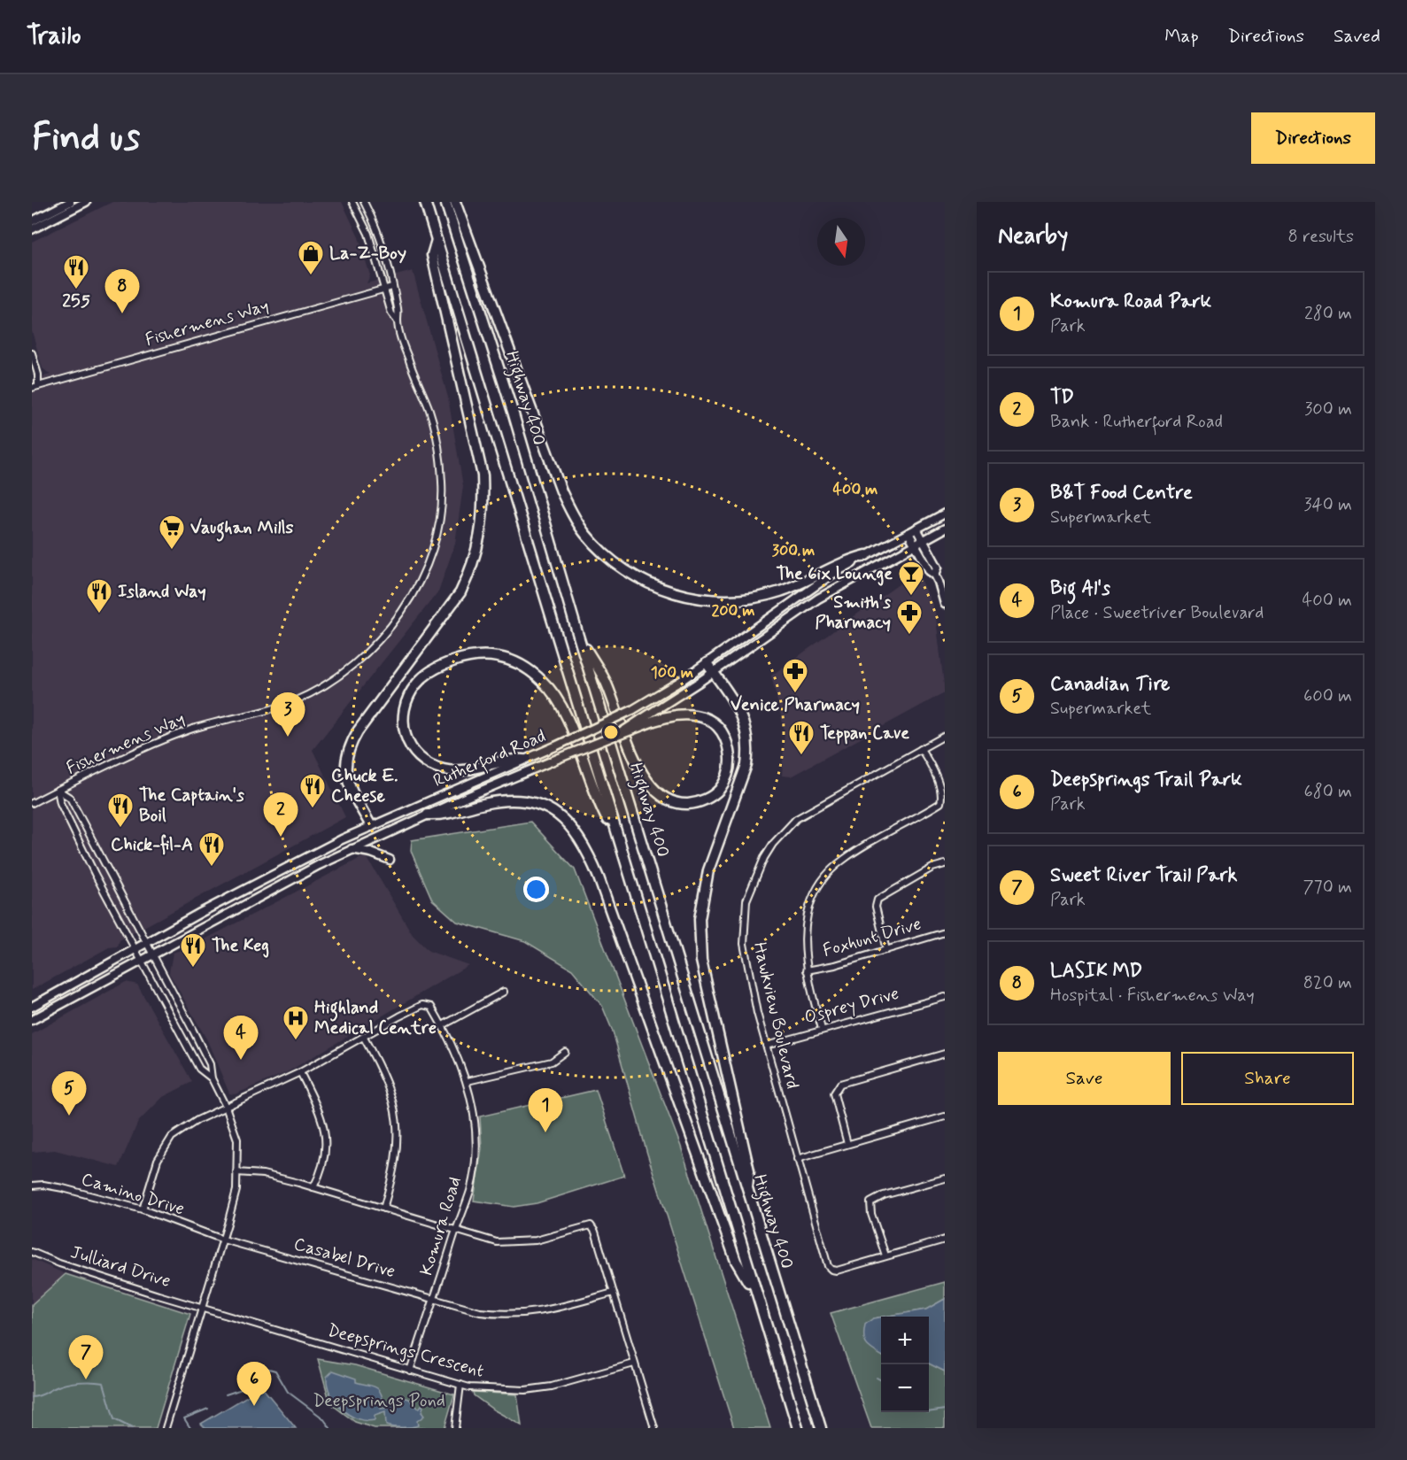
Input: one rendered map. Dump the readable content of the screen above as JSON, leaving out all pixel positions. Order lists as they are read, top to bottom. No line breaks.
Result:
{"streets":{"highway":["Highway 400"],"main road":["Rutherford Road"],"street":["Fishermens Way","Foxhunt Drive","Osprey Drive","Hawkview Boulevard","Camino Drive","Komura Road","Casabel Drive","Julliard Drive","Deepsprings Crescent"]},"crossings":[["Osprey Drive","Hawkview Boulevard"],["Camino Drive","Komura Road"],["Camino Drive","Casabel Drive"],["Komura Road","Casabel Drive"],["Komura Road","Deepsprings Crescent"],["Julliard Drive","Deepsprings Crescent"]],"parks":["Deepsprings Pond"],"places":{"shop":["La-Z-Boy"],"restaurant":["255","Island Way","Teppan Cave","Chuck E. Cheese","The Captain's Boil","Chick-fil-A","The Keg"],"supermarket":["Vaughan Mills"],"bar":["The 6ix Lounge"],"pharmacy":["Smith's Pharmacy","Venice Pharmacy"],"hospital":["Highland Medical Centre"]},"north":"bottom","page":{"header":"Trailo","nav":["Map","Directions","Saved"],"buttons":["Directions",["Save","Share"]],"title":"Find us","heading":["Nearby","8 results"],"pins":["8","3","2","4","5","1","7","6"],"list":[{"mark":"1","name":"Komura Road Park","note":"Park","value":"280 m"},{"mark":"2","name":"TD","note":"Bank · Rutherford Road","value":"300 m"},{"mark":"3","name":"B&T Food Centre","note":"Supermarket","value":"340 m"},{"mark":"4","name":"Big Al's","note":"Place · Sweetriver Boulevard","value":"400 m"},{"mark":"5","name":"Canadian Tire","note":"Supermarket","value":"600 m"},{"mark":"6","name":"Deepsprings Trail Park","note":"Park","value":"680 m"},{"mark":"7","name":"Sweet River Trail Park","note":"Park","value":"770 m"},{"mark":"8","name":"LASIK MD","note":"Hospital · Fishermens Way","value":"820 m"}],"map_buttons":["+","−"]},"rings":["400 m","300 m","200 m","100 m"]}
